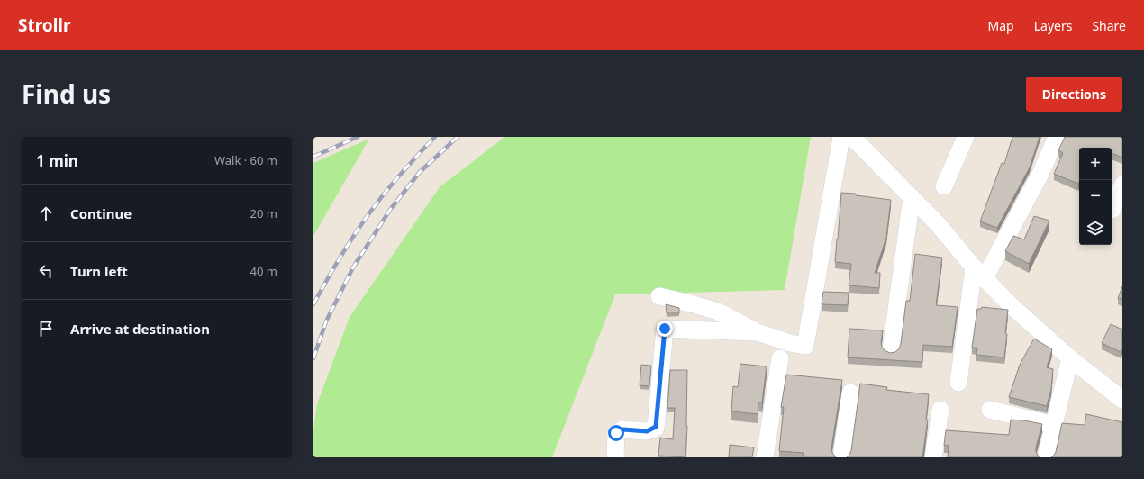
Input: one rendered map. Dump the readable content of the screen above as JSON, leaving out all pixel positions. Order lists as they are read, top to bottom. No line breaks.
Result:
{"page":{"header":"Strollr","nav":["Map","Layers","Share"],"title":"Find us","buttons":"Directions","heading":["1 min","Walk · 60 m"],"map_buttons":["+","−"],"list":[["Continue","20 m"],["Turn left","40 m"],"Arrive at destination"]}}
